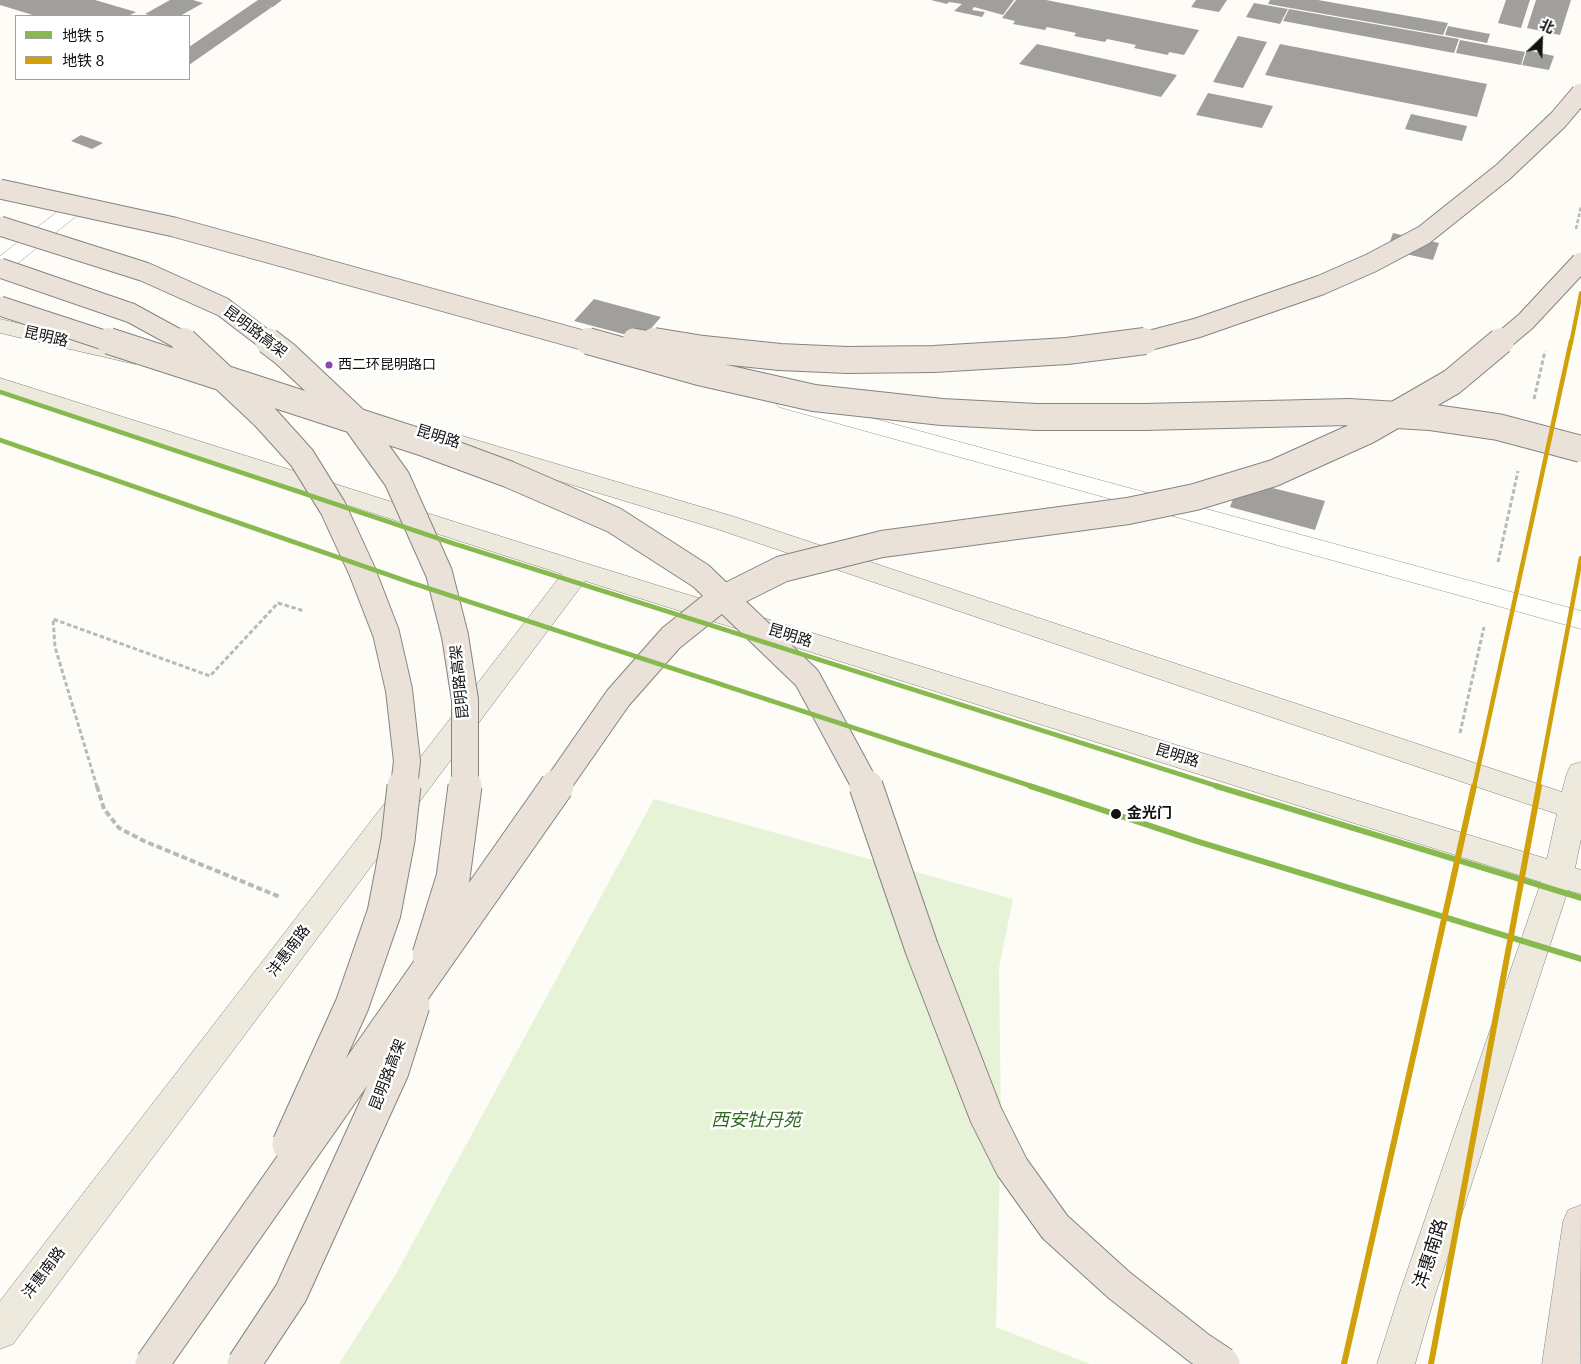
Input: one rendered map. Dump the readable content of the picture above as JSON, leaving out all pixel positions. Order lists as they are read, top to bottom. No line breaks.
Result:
{"streets":{"highway":["昆明路高架"],"main road":["昆明路","沣惠南路"]},"crossings":[["昆明路","沣惠南路"]],"parks":["西安牡丹苑"],"places":["西二环昆明路口","金光门"],"lines":["metro line 8","metro line 5"],"legend":["地铁 5","地铁 8"],"north":"top right"}
